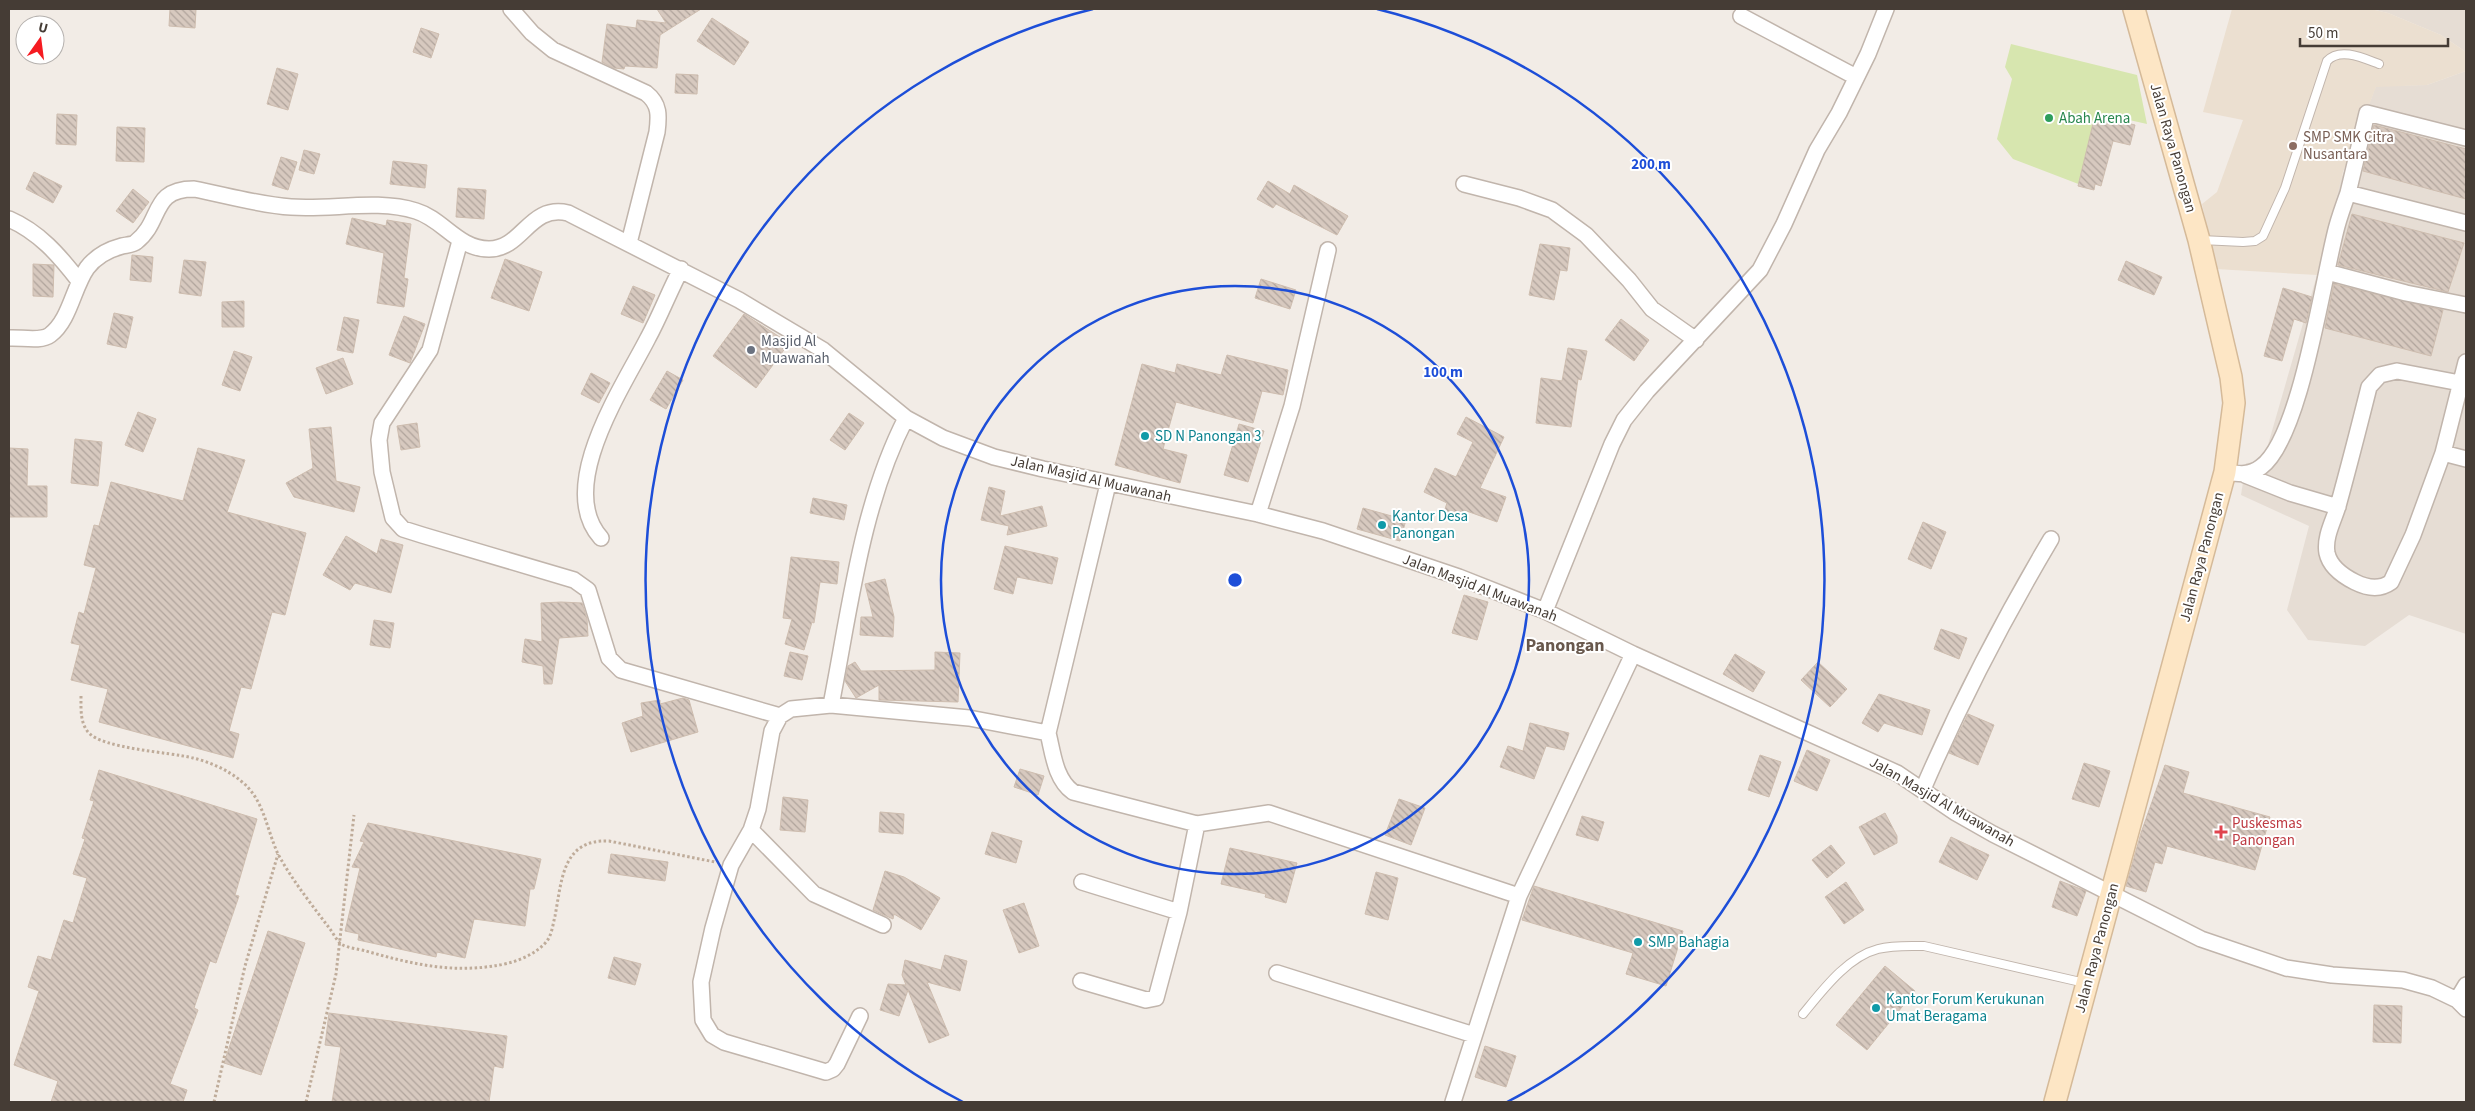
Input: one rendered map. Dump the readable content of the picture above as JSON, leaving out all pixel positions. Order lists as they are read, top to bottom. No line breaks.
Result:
{"streets":{"main road":["Jalan Raya Panongan"],"street":["Jalan Masjid Al Muawanah"]},"crossings":[["Jalan Raya Panongan","Jalan Masjid Al Muawanah"]],"districts":["Panongan"],"places":{"other":["Abah Arena","SMP SMK Citra Nusantara","Masjid Al Muawanah","SD N Panongan 3","Kantor Desa Panongan","SMP Bahagia","Kantor Forum Kerukunan Umat Beragama"],"health":["Puskesmas Panongan"]},"scale_bar":"50 m","north":"top","rings":["200 m","100 m"]}
